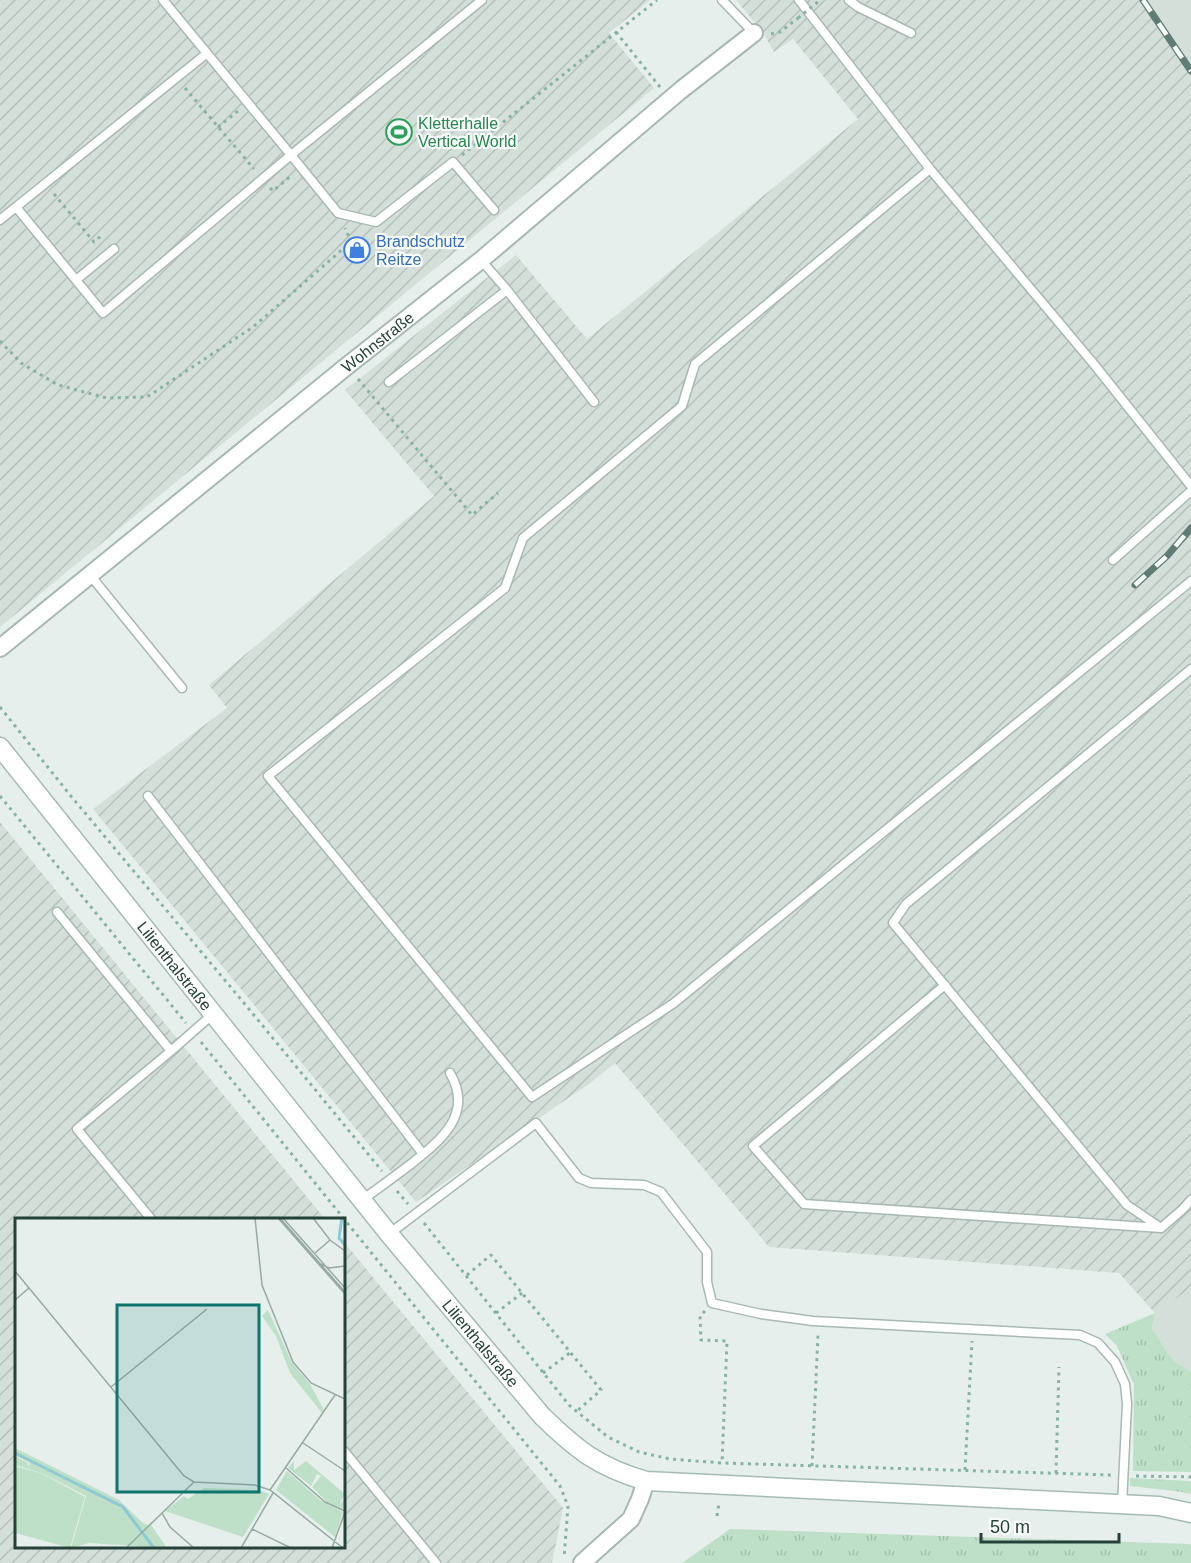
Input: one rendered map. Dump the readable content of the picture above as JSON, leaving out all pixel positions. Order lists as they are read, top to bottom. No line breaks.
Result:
{"streets":{"main road":["Lilienthalstraße"],"street":["Wohnstraße"]},"places":{"sports":["Kletterhalle Vertical World"],"shop":["Brandschutz Reitze"]},"scale_bar":"50 m"}
